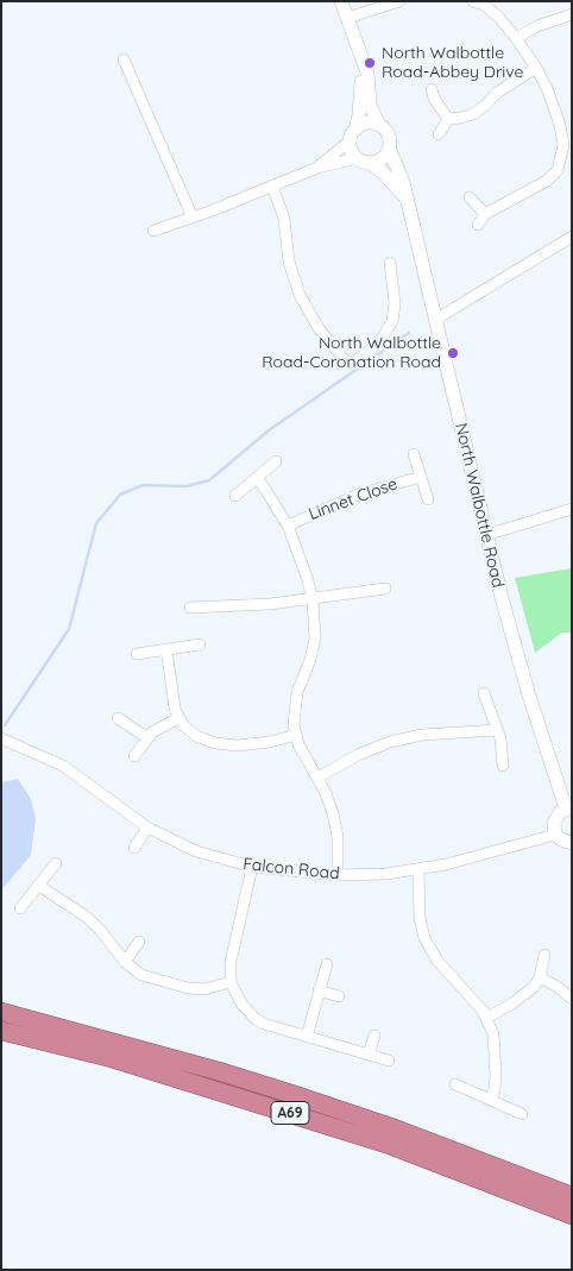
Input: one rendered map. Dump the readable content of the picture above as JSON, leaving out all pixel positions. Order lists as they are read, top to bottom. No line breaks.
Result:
{"streets":{"highway":["A69"],"street":["Linnet Close","North Walbottle Road","Falcon Road"]},"crossings":[["North Walbottle Road","Falcon Road"]],"places":["North Walbottle Road-Abbey Drive","North Walbottle Road-Coronation Road"]}
